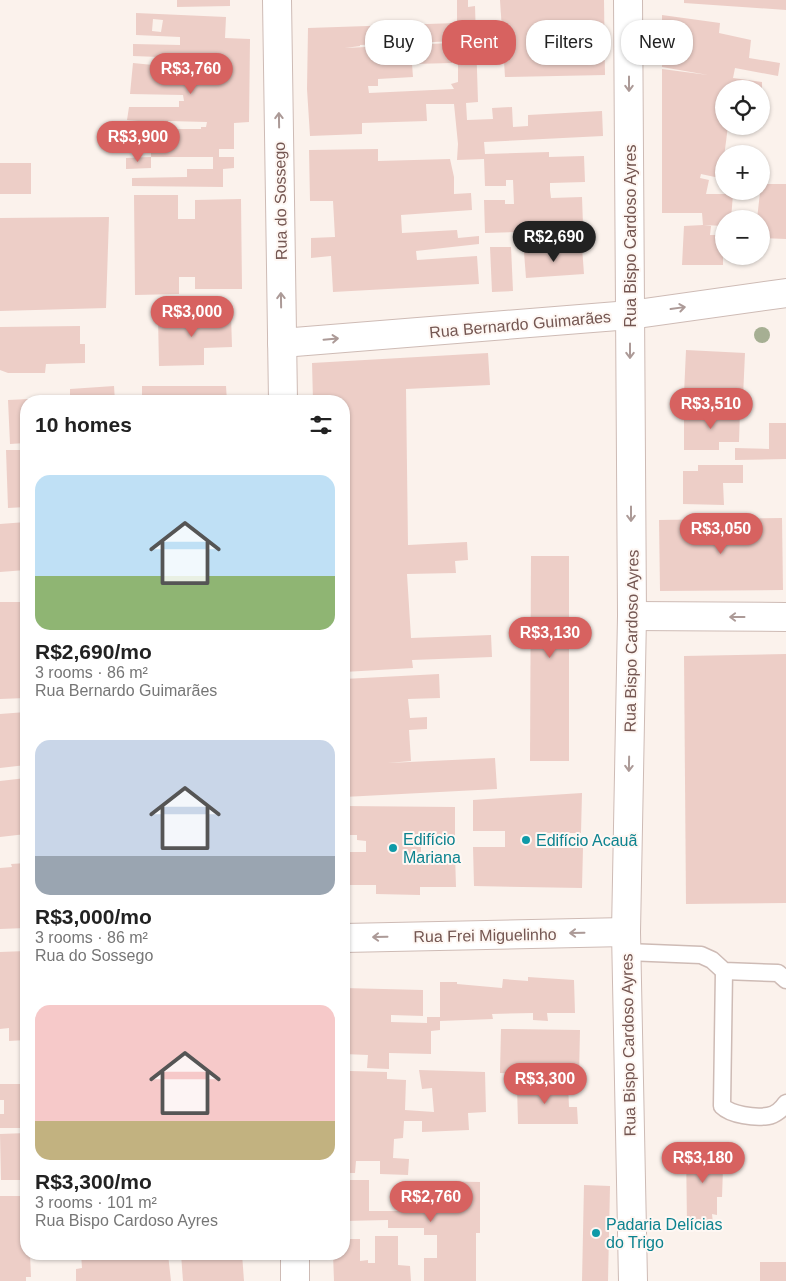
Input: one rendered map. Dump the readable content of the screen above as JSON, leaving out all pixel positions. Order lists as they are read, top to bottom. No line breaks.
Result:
{"streets":{"street":["Rua do Sossego","Rua Bispo Cardoso Ayres","Rua Bernardo Guimarães","Rua Frei Miguelinho"]},"crossings":[["Rua do Sossego","Rua Bernardo Guimarães"],["Rua Bispo Cardoso Ayres","Rua Bernardo Guimarães"],["Rua Bispo Cardoso Ayres","Rua Frei Miguelinho"]],"one_way":["Rua do Sossego","Rua Bispo Cardoso Ayres","Rua Bernardo Guimarães","Rua Frei Miguelinho"],"places":["Edifício Acauã","Edifício Mariana","Padaria Delícias do Trigo"],"page":{"chip":["Buy","Rent","Filters","New"],"price":["R$3,760","R$3,900","R$2,690","R$3,000","R$3,510","R$3,050","R$3,130","R$3,300","R$3,180","R$2,760"],"map_buttons":["+","−"],"heading":"10 homes","list":[{"name":"R$2,690/mo","note":"3 rooms · 86 m² · Rua Bernardo Guimarães"},{"name":"R$3,000/mo","note":"3 rooms · 86 m² · Rua do Sossego"},{"name":"R$3,300/mo","note":"3 rooms · 101 m² · Rua Bispo Cardoso Ayres"}]}}
